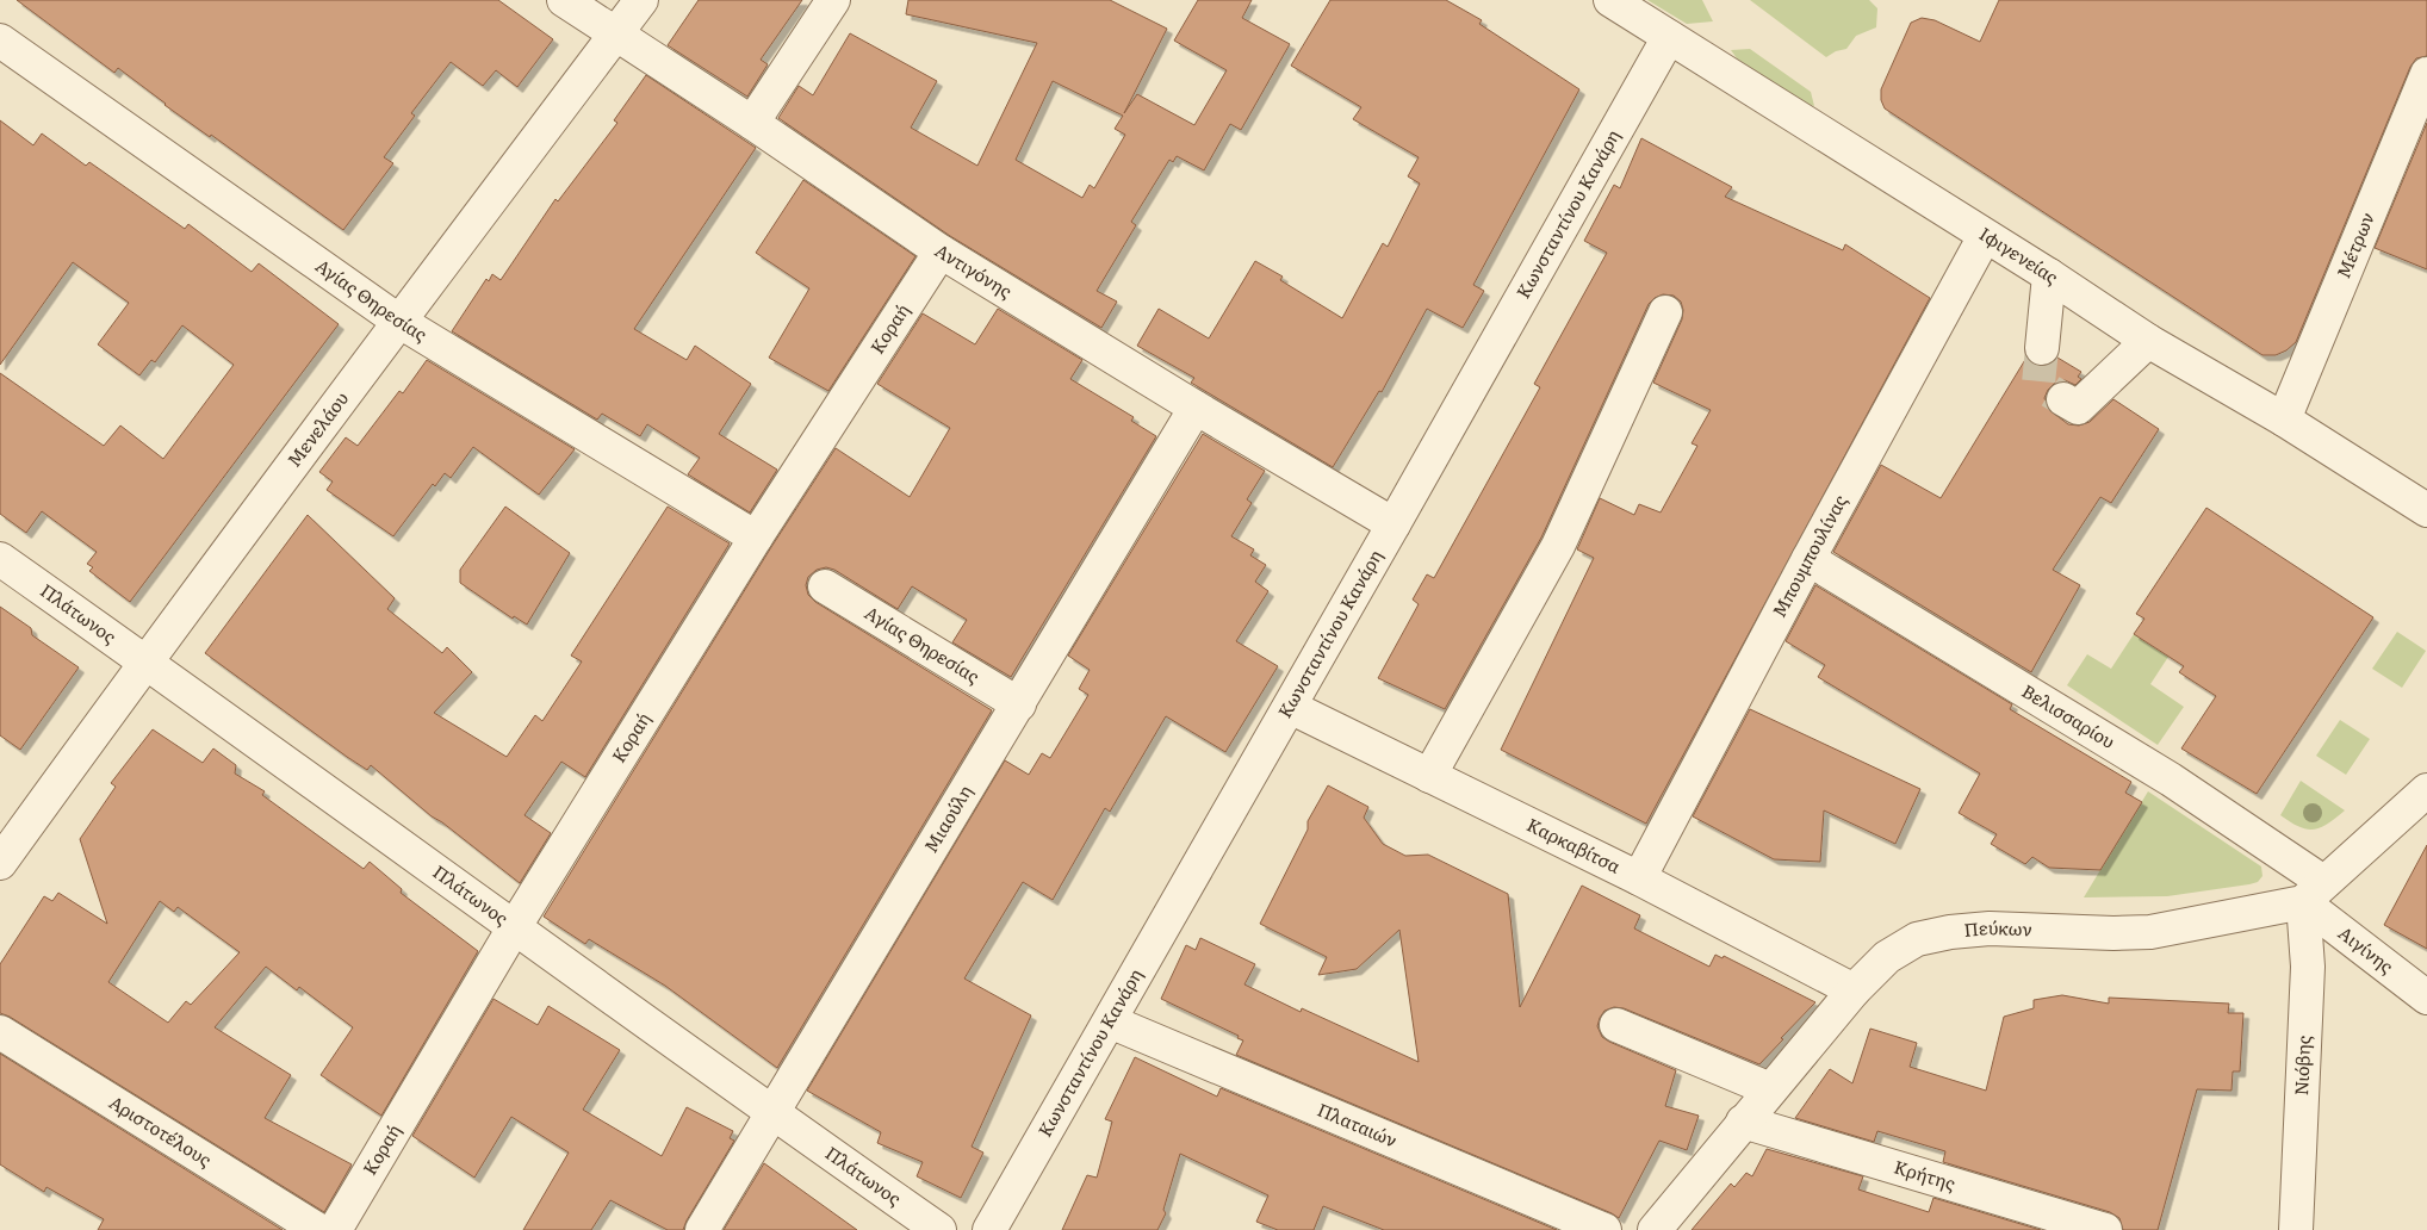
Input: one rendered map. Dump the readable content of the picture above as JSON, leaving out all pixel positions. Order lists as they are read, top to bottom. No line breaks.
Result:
{"streets":{"street":["Κωνσταντίνου Κανάρη","Μέτρων","Ιφιγενείας","Αντιγόνης","Αγίας Θηρεσίας","Κοραή","Μενελάου","Μπουμπουλίνας","Πλάτωνος","Βελισσαρίου","Μιαούλη","Καρκαβίτσα","Πεύκων","Αιγίνης","Νιόβης","Πλαταιών","Αριστοτέλους","Κρήτης"]},"crossings":[["Κωνσταντίνου Κανάρη","Ιφιγενείας"],["Κωνσταντίνου Κανάρη","Αντιγόνης"],["Κωνσταντίνου Κανάρη","Καρκαβίτσα"],["Κωνσταντίνου Κανάρη","Πλαταιών"],["Μέτρων","Ιφιγενείας"],["Ιφιγενείας","Μπουμπουλίνας"],["Αντιγόνης","Κοραή"],["Αντιγόνης","Μενελάου"],["Αντιγόνης","Μιαούλη"],["Αγίας Θηρεσίας","Κοραή"],["Αγίας Θηρεσίας","Μενελάου"],["Αγίας Θηρεσίας","Μιαούλη"],["Κοραή","Πλάτωνος"],["Μενελάου","Πλάτωνος"],["Μπουμπουλίνας","Βελισσαρίου"],["Μπουμπουλίνας","Καρκαβίτσα"],["Πλάτωνος","Μιαούλη"],["Βελισσαρίου","Πεύκων"],["Βελισσαρίου","Αιγίνης"],["Βελισσαρίου","Νιόβης"],["Καρκαβίτσα","Πεύκων"],["Πεύκων","Αιγίνης"],["Πεύκων","Νιόβης"],["Πεύκων","Κρήτης"],["Αιγίνης","Νιόβης"]]}
